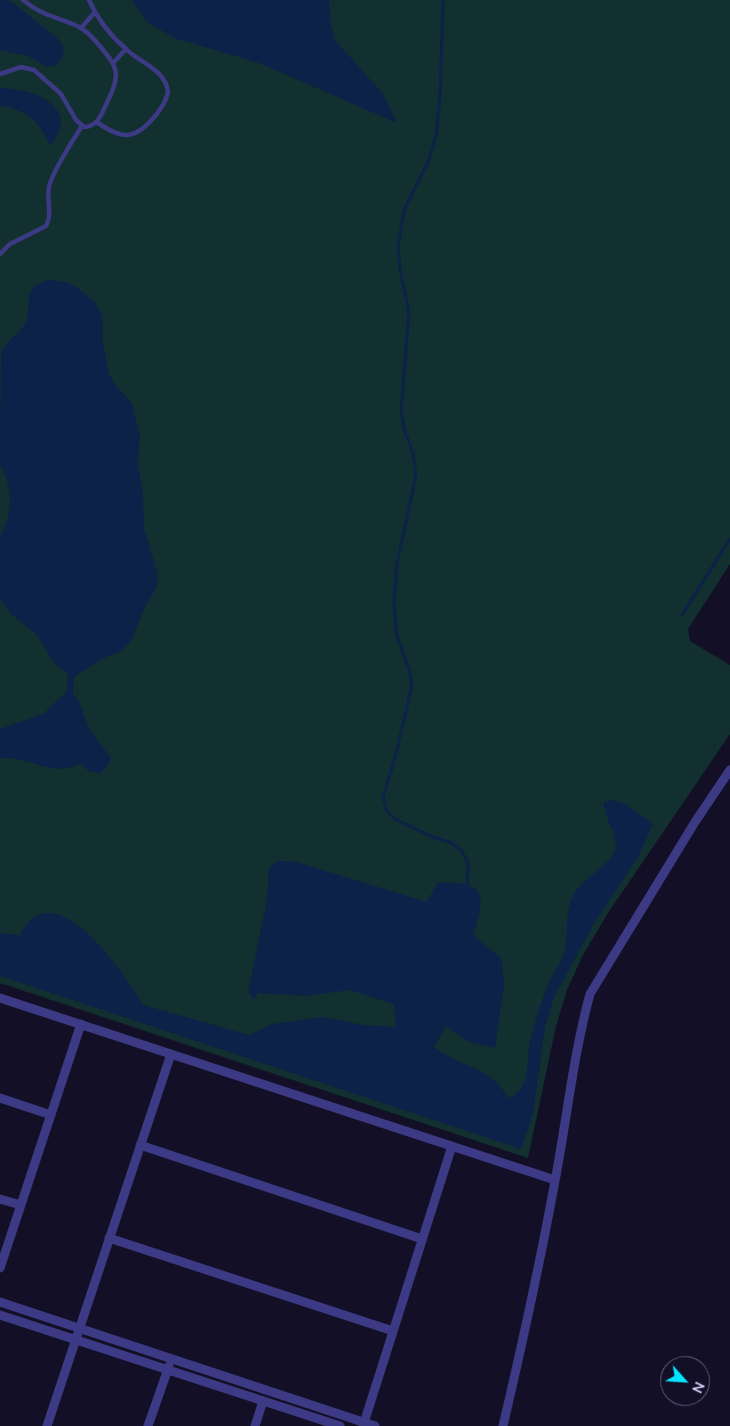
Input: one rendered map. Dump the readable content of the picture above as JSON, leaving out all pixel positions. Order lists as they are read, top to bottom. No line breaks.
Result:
{"north":"bottom right"}
